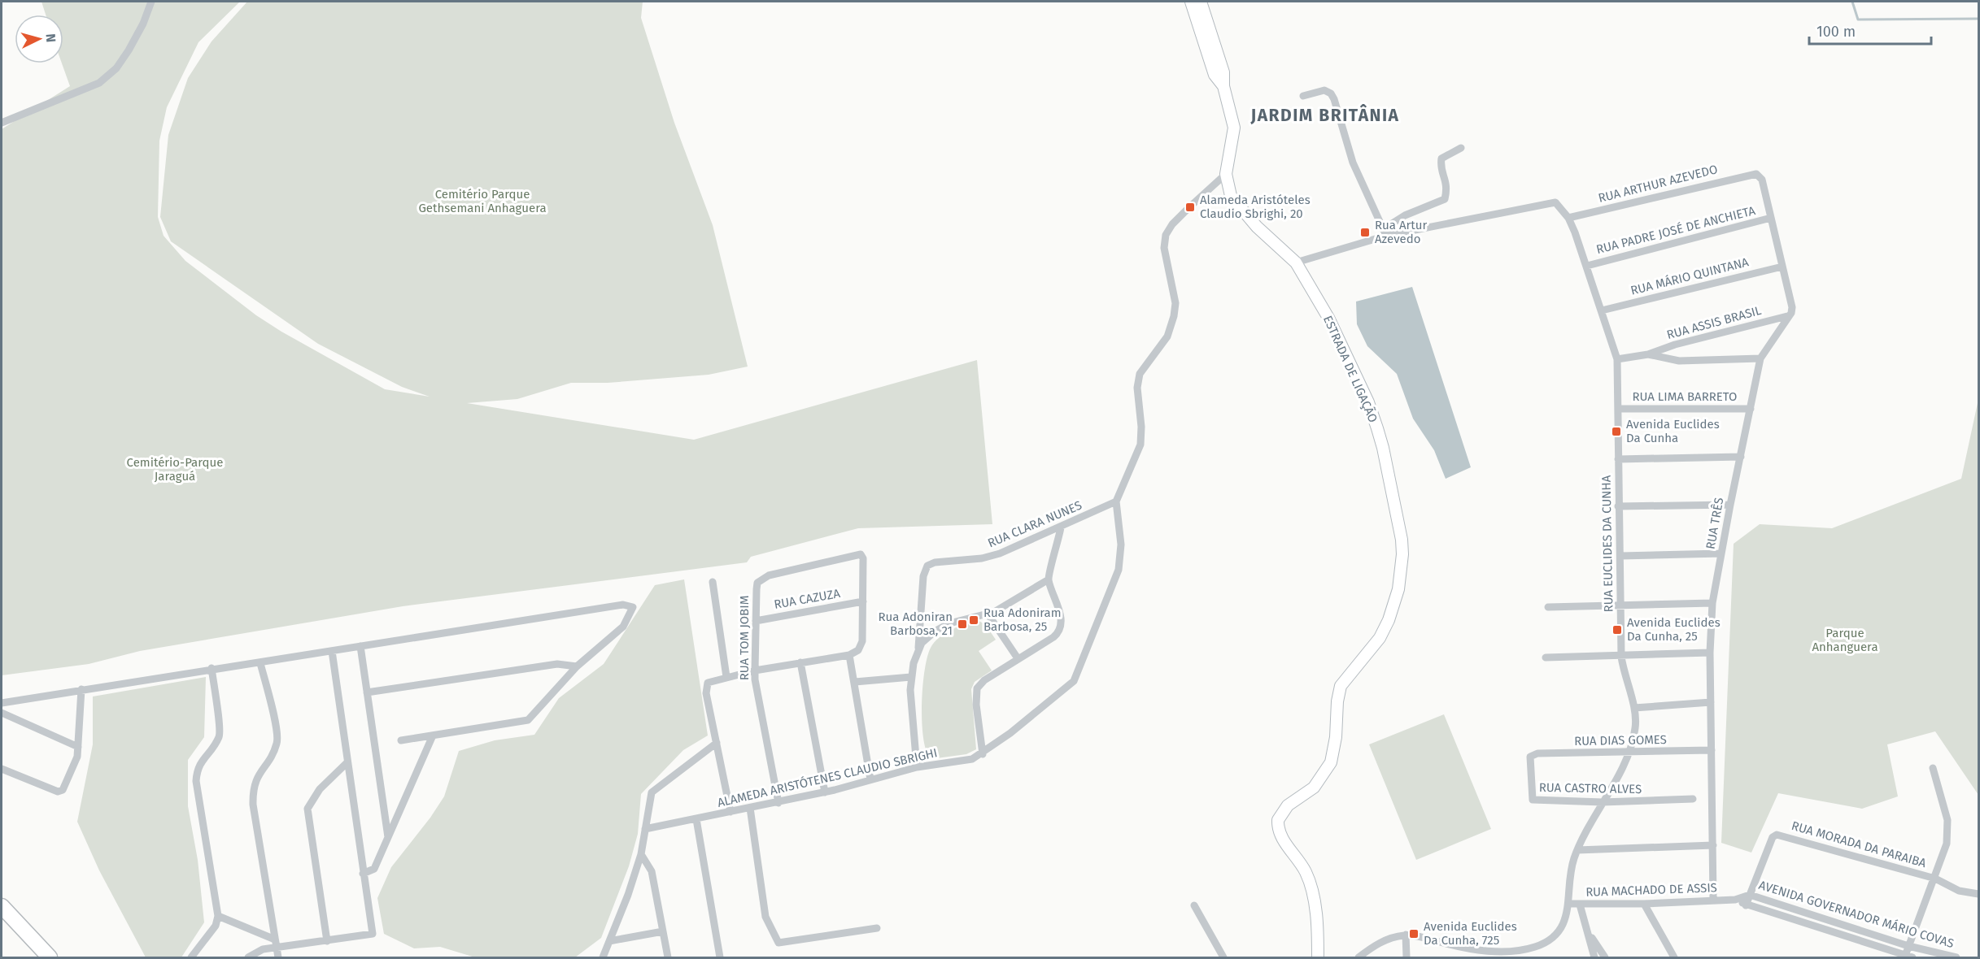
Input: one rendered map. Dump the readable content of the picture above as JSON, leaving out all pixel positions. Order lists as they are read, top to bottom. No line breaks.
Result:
{"streets":{"main road":["ESTRADA DE LIGAÇÃO"],"street":["RUA ARTHUR AZEVEDO","RUA PADRE JOSÉ DE ANCHIETA","RUA MÁRIO QUINTANA","RUA ASSIS BRASIL","RUA LIMA BARRETO","RUA TRÊS","RUA CLARA NUNES","RUA EUCLIDES DA CUNHA","RUA CAZUZA","RUA TOM JOBIM","RUA DIAS GOMES","ALAMEDA ARISTÓTENES CLAUDIO SBRIGHI","RUA CASTRO ALVES","RUA MORADA DA PARAIBA","RUA MACHADO DE ASSIS","AVENIDA GOVERNADOR MÁRIO COVAS"]},"crossings":[["RUA ARTHUR AZEVEDO","RUA TRÊS"],["RUA ARTHUR AZEVEDO","RUA EUCLIDES DA CUNHA"],["RUA PADRE JOSÉ DE ANCHIETA","RUA TRÊS"],["RUA PADRE JOSÉ DE ANCHIETA","RUA EUCLIDES DA CUNHA"],["RUA MÁRIO QUINTANA","RUA TRÊS"],["RUA MÁRIO QUINTANA","RUA EUCLIDES DA CUNHA"],["RUA ASSIS BRASIL","RUA TRÊS"],["ESTRADA DE LIGAÇÃO","RUA EUCLIDES DA CUNHA"],["ESTRADA DE LIGAÇÃO","ALAMEDA ARISTÓTENES CLAUDIO SBRIGHI"],["RUA LIMA BARRETO","RUA TRÊS"],["RUA LIMA BARRETO","RUA EUCLIDES DA CUNHA"],["RUA TRÊS","RUA DIAS GOMES"],["RUA TRÊS","RUA MACHADO DE ASSIS"],["RUA CLARA NUNES","ALAMEDA ARISTÓTENES CLAUDIO SBRIGHI"],["RUA EUCLIDES DA CUNHA","RUA DIAS GOMES"],["RUA EUCLIDES DA CUNHA","RUA CASTRO ALVES"],["RUA EUCLIDES DA CUNHA","RUA MACHADO DE ASSIS"],["RUA CAZUZA","RUA TOM JOBIM"],["RUA TOM JOBIM","ALAMEDA ARISTÓTENES CLAUDIO SBRIGHI"],["RUA DIAS GOMES","RUA CASTRO ALVES"],["RUA MORADA DA PARAIBA","RUA MACHADO DE ASSIS"],["RUA MORADA DA PARAIBA","AVENIDA GOVERNADOR MÁRIO COVAS"],["RUA MACHADO DE ASSIS","AVENIDA GOVERNADOR MÁRIO COVAS"]],"districts":["JARDIM BRITÂNIA"],"parks":["Cemitério Parque Gethsemani Anhaguera","Cemitério-Parque Jaraguá","Parque Anhanguera"],"places":{"transit":["Alameda Aristóteles Claudio Sbrighi, 20","Rua Artur Azevedo","Avenida Euclides Da Cunha","Rua Adoniram Barbosa, 25","Rua Adoniran Barbosa, 21","Avenida Euclides Da Cunha, 25","Avenida Euclides Da Cunha, 725"]},"scale_bar":"100 m","north":"right"}
